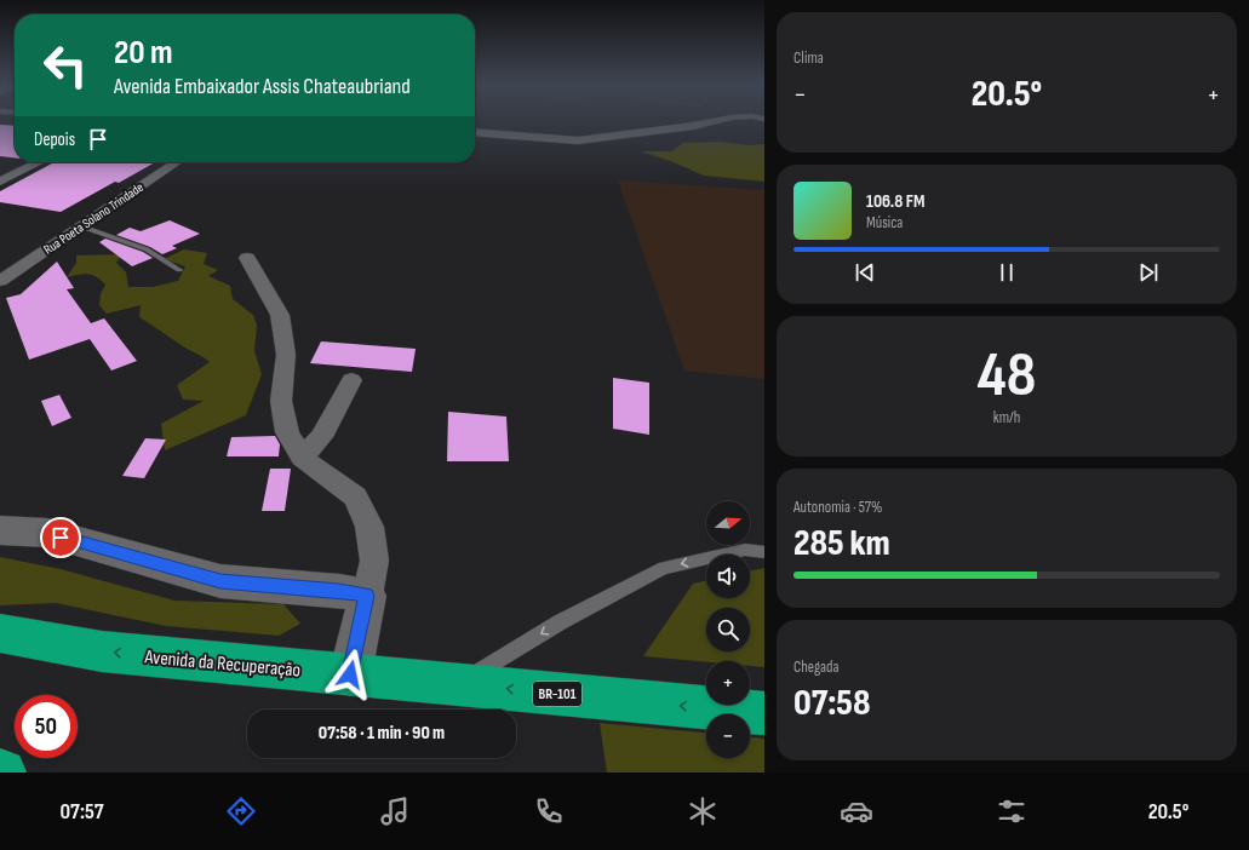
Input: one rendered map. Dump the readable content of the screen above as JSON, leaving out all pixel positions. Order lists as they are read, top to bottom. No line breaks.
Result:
{"streets":{"highway":["Avenida da Recuperação","BR-101"],"street":["Rua Poeta Solano Trindade"]},"one_way":["Avenida da Recuperação"],"north":"right","page":{"tile":["Clima",["48","km/h"],["Autonomia · 57%","285 km"],["Chegada","07:58"]],"turn":["20 m","Avenida Embaixador Assis Chateaubriand"],"heat":["−","20.5°","+"],"then":"Depois","song":["106.8 FM","Música"],"map_buttons":["+","−"],"limit":"50","trip":"07:58 · 1 min · 90 m","tabs":["07:57","20.5°"]}}
